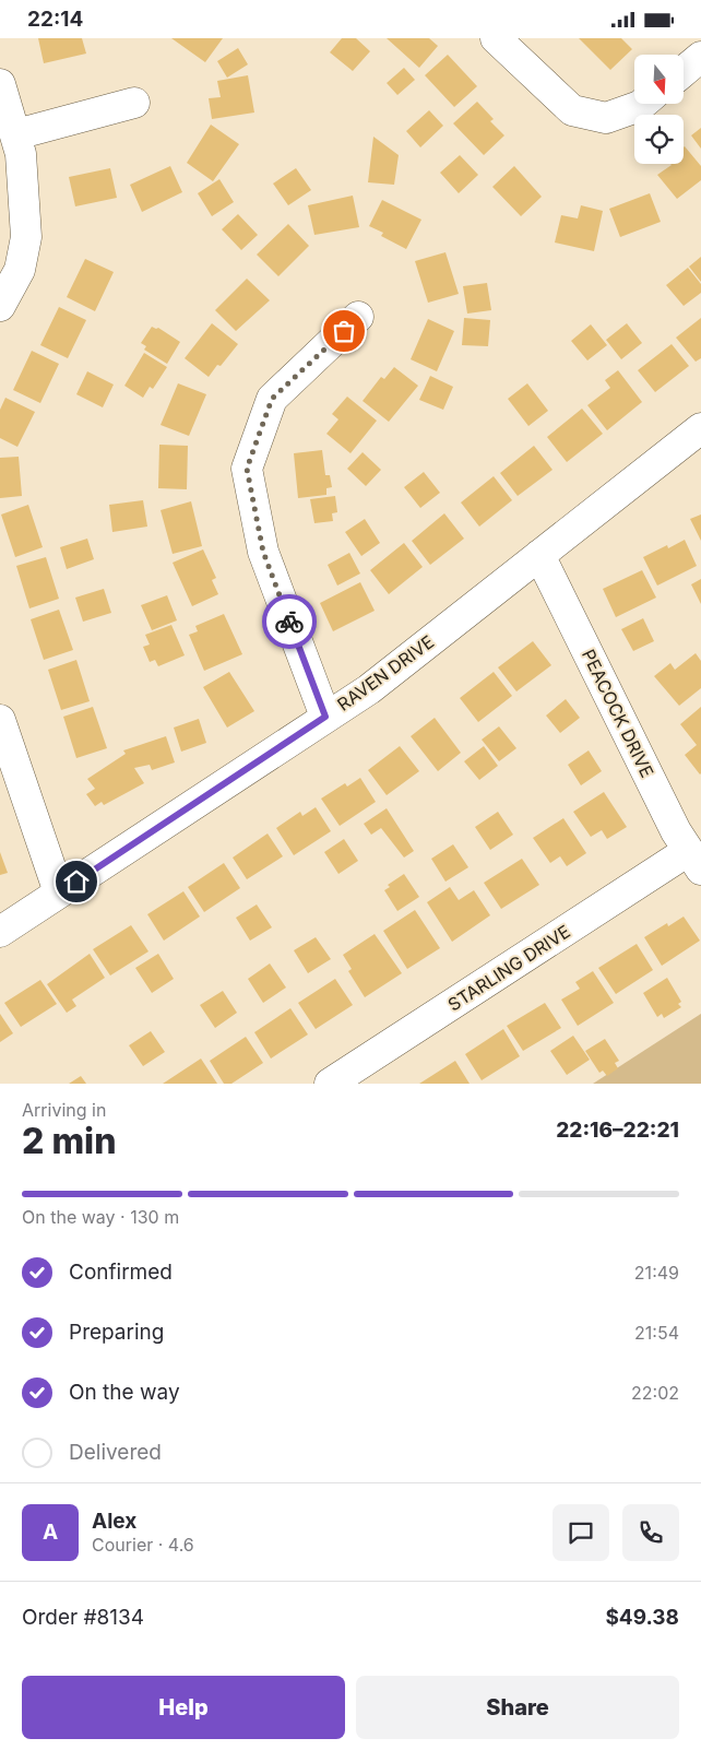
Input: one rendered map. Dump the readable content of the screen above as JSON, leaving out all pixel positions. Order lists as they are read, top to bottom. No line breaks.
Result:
{"streets":{"street":["RAVEN DRIVE","PEACOCK DRIVE","STARLING DRIVE"]},"crossings":[["RAVEN DRIVE","PEACOCK DRIVE"],["PEACOCK DRIVE","STARLING DRIVE"]],"north":"bottom","page":{"status":"22:14","heading":["2 min","Arriving in","22:16–22:21"],"panel":["Alex","Courier · 4.6","Order #8134","$49.38"],"bar":"On the way · 130 m","list":[["Confirmed","21:49"],["Preparing","21:54"],["On the way","22:02"],"Delivered"],"round":"A","buttons":["Help","Share"]}}
